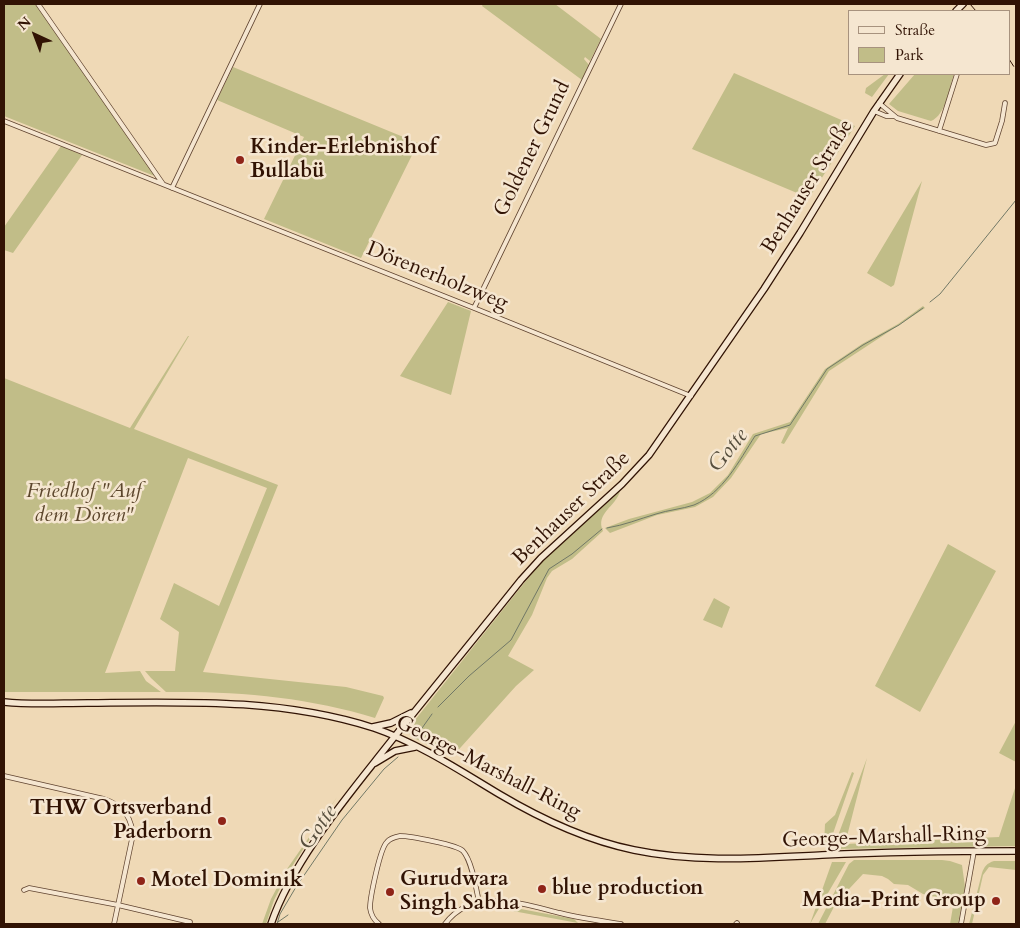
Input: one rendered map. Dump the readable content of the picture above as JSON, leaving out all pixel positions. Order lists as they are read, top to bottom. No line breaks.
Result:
{"streets":{"main road":["Benhauser Straße","George-Marshall-Ring"],"street":["Goldener Grund","Dörenerholzweg"]},"crossings":[["Goldener Grund","Dörenerholzweg"],["Benhauser Straße","Dörenerholzweg"],["Benhauser Straße","George-Marshall-Ring"]],"water":["Gotte"],"parks":["Friedhof \"Auf dem Dören\""],"places":["Kinder-Erlebnishof Bullabü","THW Ortsverband Paderborn","Motel Dominik","blue production","Gurudwara Singh Sabha","Media‑Print Group"],"legend":["Straße","Park"],"north":"top left"}
